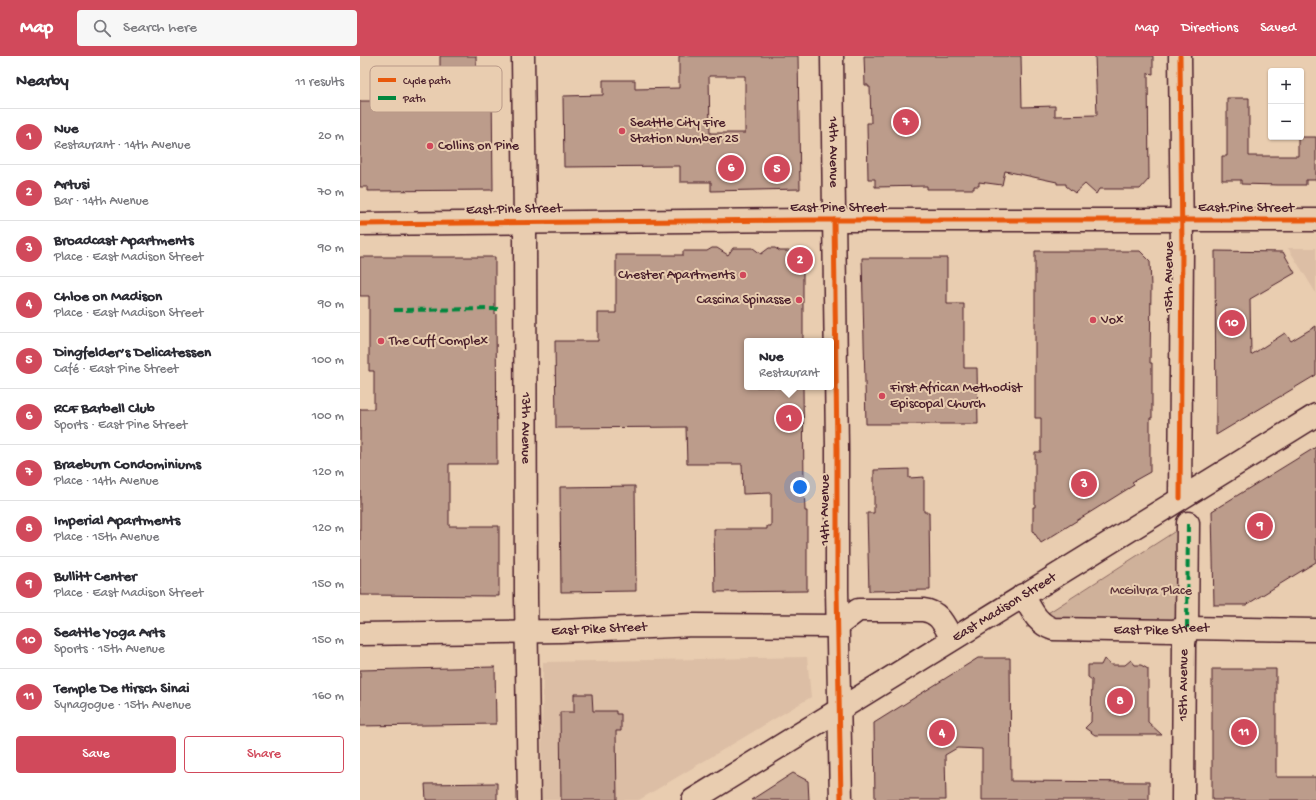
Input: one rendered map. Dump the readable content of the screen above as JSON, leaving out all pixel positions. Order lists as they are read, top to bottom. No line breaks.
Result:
{"streets":{"street":["14th Avenue","East Pine Street","15th Avenue","13th Avenue","East Madison Street","East Pike Street"]},"crossings":[["14th Avenue","East Pine Street"],["14th Avenue","East Madison Street"],["14th Avenue","East Pike Street"],["East Pine Street","15th Avenue"],["East Pine Street","13th Avenue"],["15th Avenue","East Madison Street"],["15th Avenue","East Pike Street"],["13th Avenue","East Pike Street"],["East Madison Street","East Pike Street"]],"parks":["McGilvra Place"],"places":["Seattle City Fire Station Number 25","Collins on Pine","Chester Apartments","Cascina Spinasse","Vox","The Cuff Complex","First African Methodist Episcopal Church"],"legend":["Cycle path","Path"],"page":{"header":"Map","search":"Search here","nav":["Map","Directions","Saved"],"heading":["Nearby","11 results"],"map_buttons":["+","−"],"pins":["7","6","5","2","10","1","3","9","8","11","4"],"list":[{"mark":"1","name":"Nue","note":"Restaurant · 14th Avenue","value":"20 m"},{"mark":"2","name":"Artusi","note":"Bar · 14th Avenue","value":"70 m"},{"mark":"3","name":"Broadcast Apartments","note":"Place · East Madison Street","value":"90 m"},{"mark":"4","name":"Chloe on Madison","note":"Place · East Madison Street","value":"90 m"},{"mark":"5","name":"Dingfelder’s Delicatessen","note":"Café · East Pine Street","value":"100 m"},{"mark":"6","name":"RCF Barbell Club","note":"Sports · East Pine Street","value":"100 m"},{"mark":"7","name":"Braeburn Condominiums","note":"Place · 14th Avenue","value":"120 m"},{"mark":"8","name":"Imperial Apartments","note":"Place · 15th Avenue","value":"120 m"},{"mark":"9","name":"Bullitt Center","note":"Place · East Madison Street","value":"150 m"},{"mark":"10","name":"Seattle Yoga Arts","note":"Sports · 15th Avenue","value":"150 m"},{"mark":"11","name":"Temple De Hirsch Sinai","note":"Synagogue · 15th Avenue","value":"160 m"}],"popup":["Nue","Restaurant"],"buttons":["Save","Share"]}}
